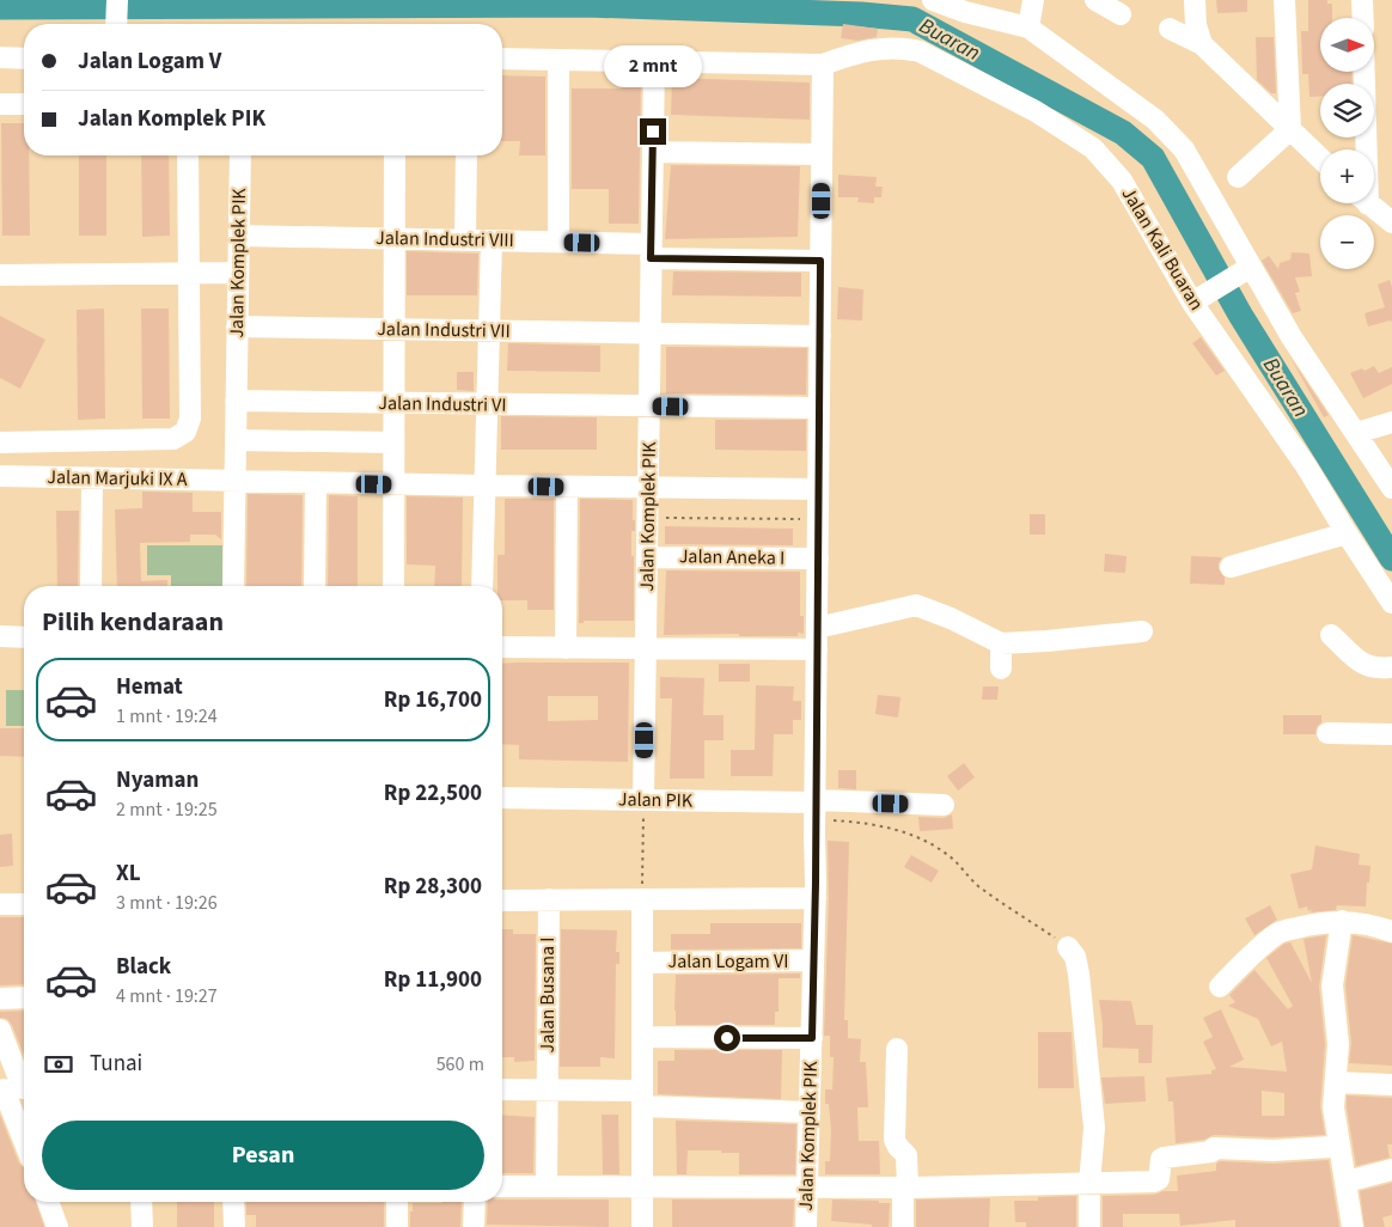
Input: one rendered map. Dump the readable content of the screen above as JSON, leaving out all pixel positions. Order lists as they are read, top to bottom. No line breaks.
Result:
{"streets":{"street":["Jalan Industri VIII","Jalan Kali Buaran","Jalan Komplek PIK","Jalan Industri VII","Jalan Industri VI","Jalan Marjuki IX A","Jalan Aneka I","Jalan PIK","Jalan Logam VI","Jalan Busana I"]},"crossings":[["Jalan Industri VIII","Jalan Komplek PIK"],["Jalan Kali Buaran","Jalan Komplek PIK"],["Jalan Komplek PIK","Jalan Industri VII"],["Jalan Komplek PIK","Jalan Industri VI"],["Jalan Komplek PIK","Jalan Marjuki IX A"],["Jalan Komplek PIK","Jalan Aneka I"],["Jalan Komplek PIK","Jalan PIK"],["Jalan Komplek PIK","Jalan Logam VI"]],"water":["Buaran"],"north":"right","page":{"map_buttons":["+","−"],"banner":["Jalan Logam V","Jalan Komplek PIK"],"bubble":"2 mnt","heading":"Pilih kendaraan","list":[{"name":"Hemat","note":"1 mnt · 19:24","value":"Rp 16,700"},{"name":"Nyaman","note":"2 mnt · 19:25","value":"Rp 22,500"},{"name":"XL","note":"3 mnt · 19:26","value":"Rp 28,300"},{"name":"Black","note":"4 mnt · 19:27","value":"Rp 11,900"}],"pay":["Tunai","560 m"],"buttons":"Pesan"}}
